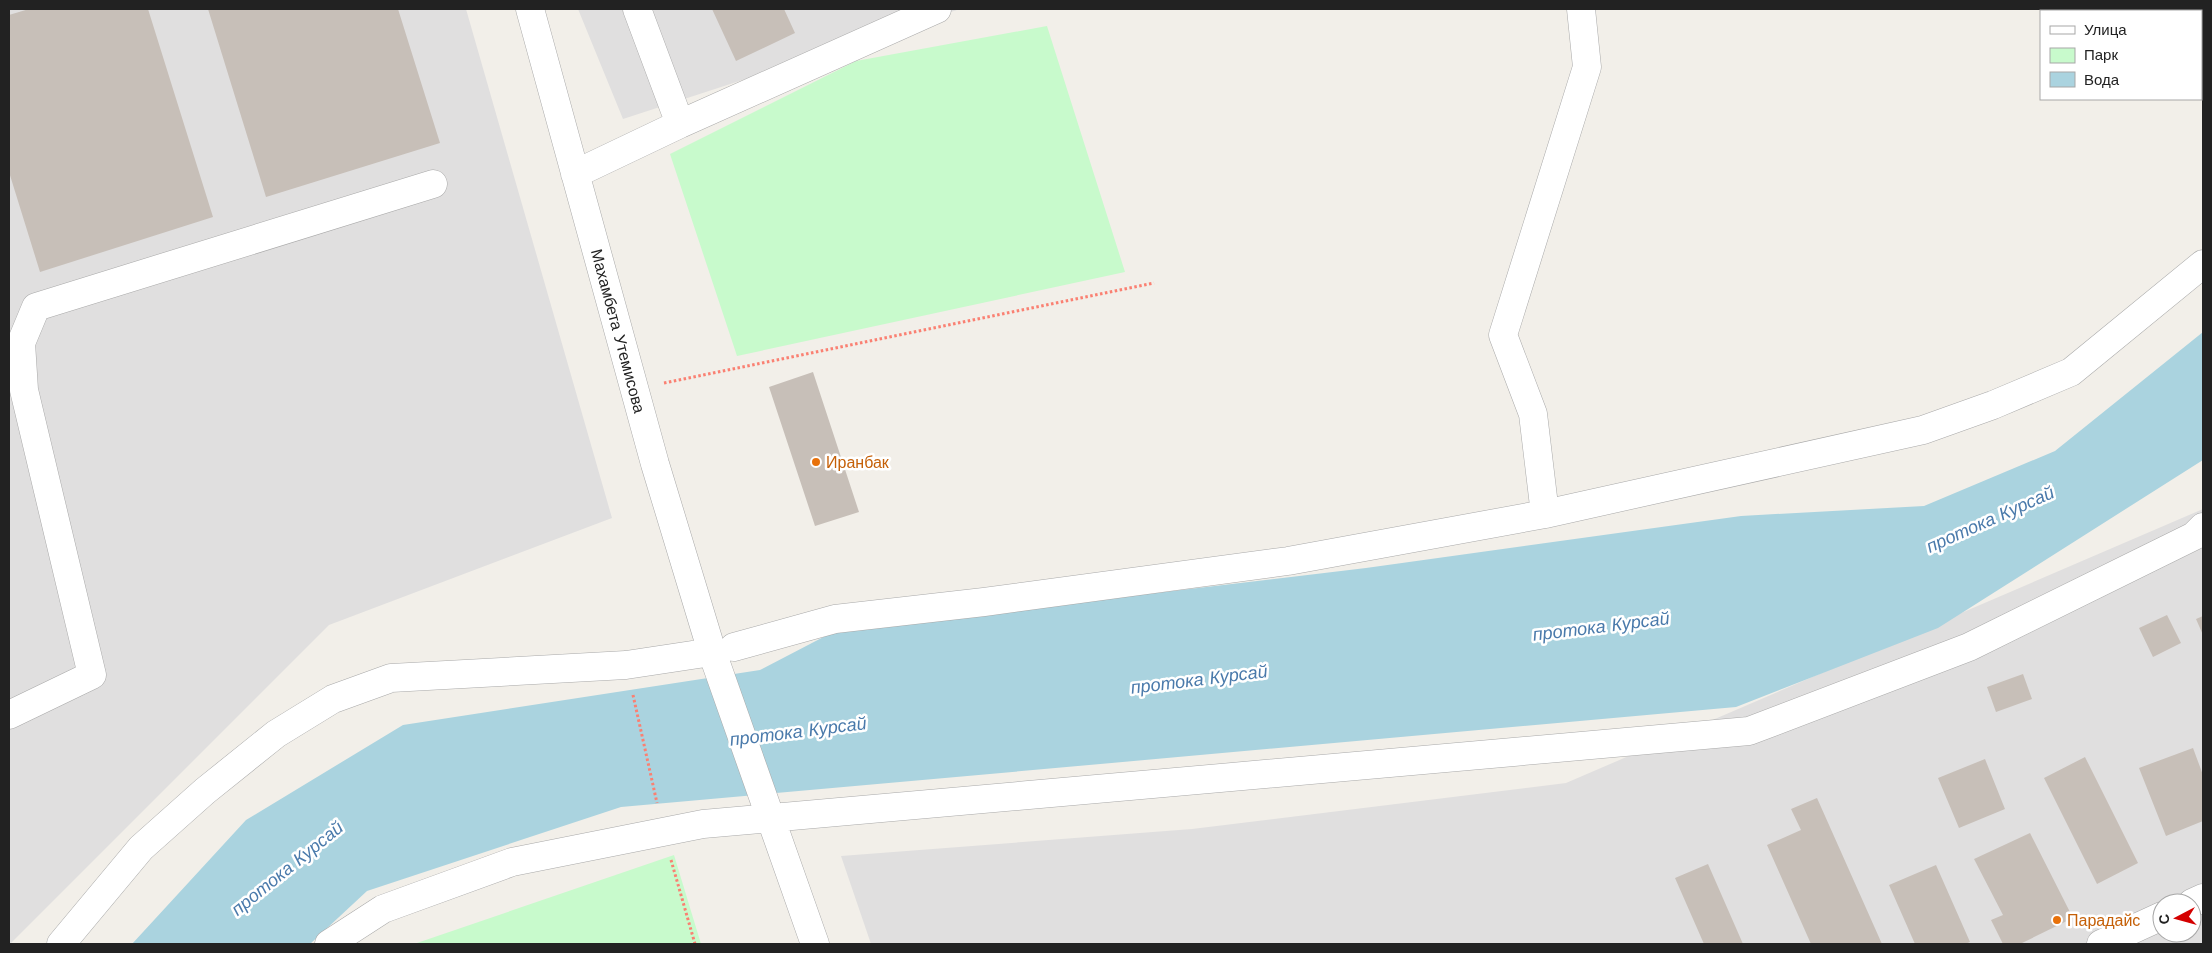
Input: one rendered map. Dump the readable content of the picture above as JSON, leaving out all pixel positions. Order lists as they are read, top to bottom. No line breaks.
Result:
{"streets":{"street":["Махамбета Утемисова"]},"water":["протока Курсай"],"places":["Иранбак","Парадайс"],"legend":["Улица","Парк","Вода"],"north":"left"}
